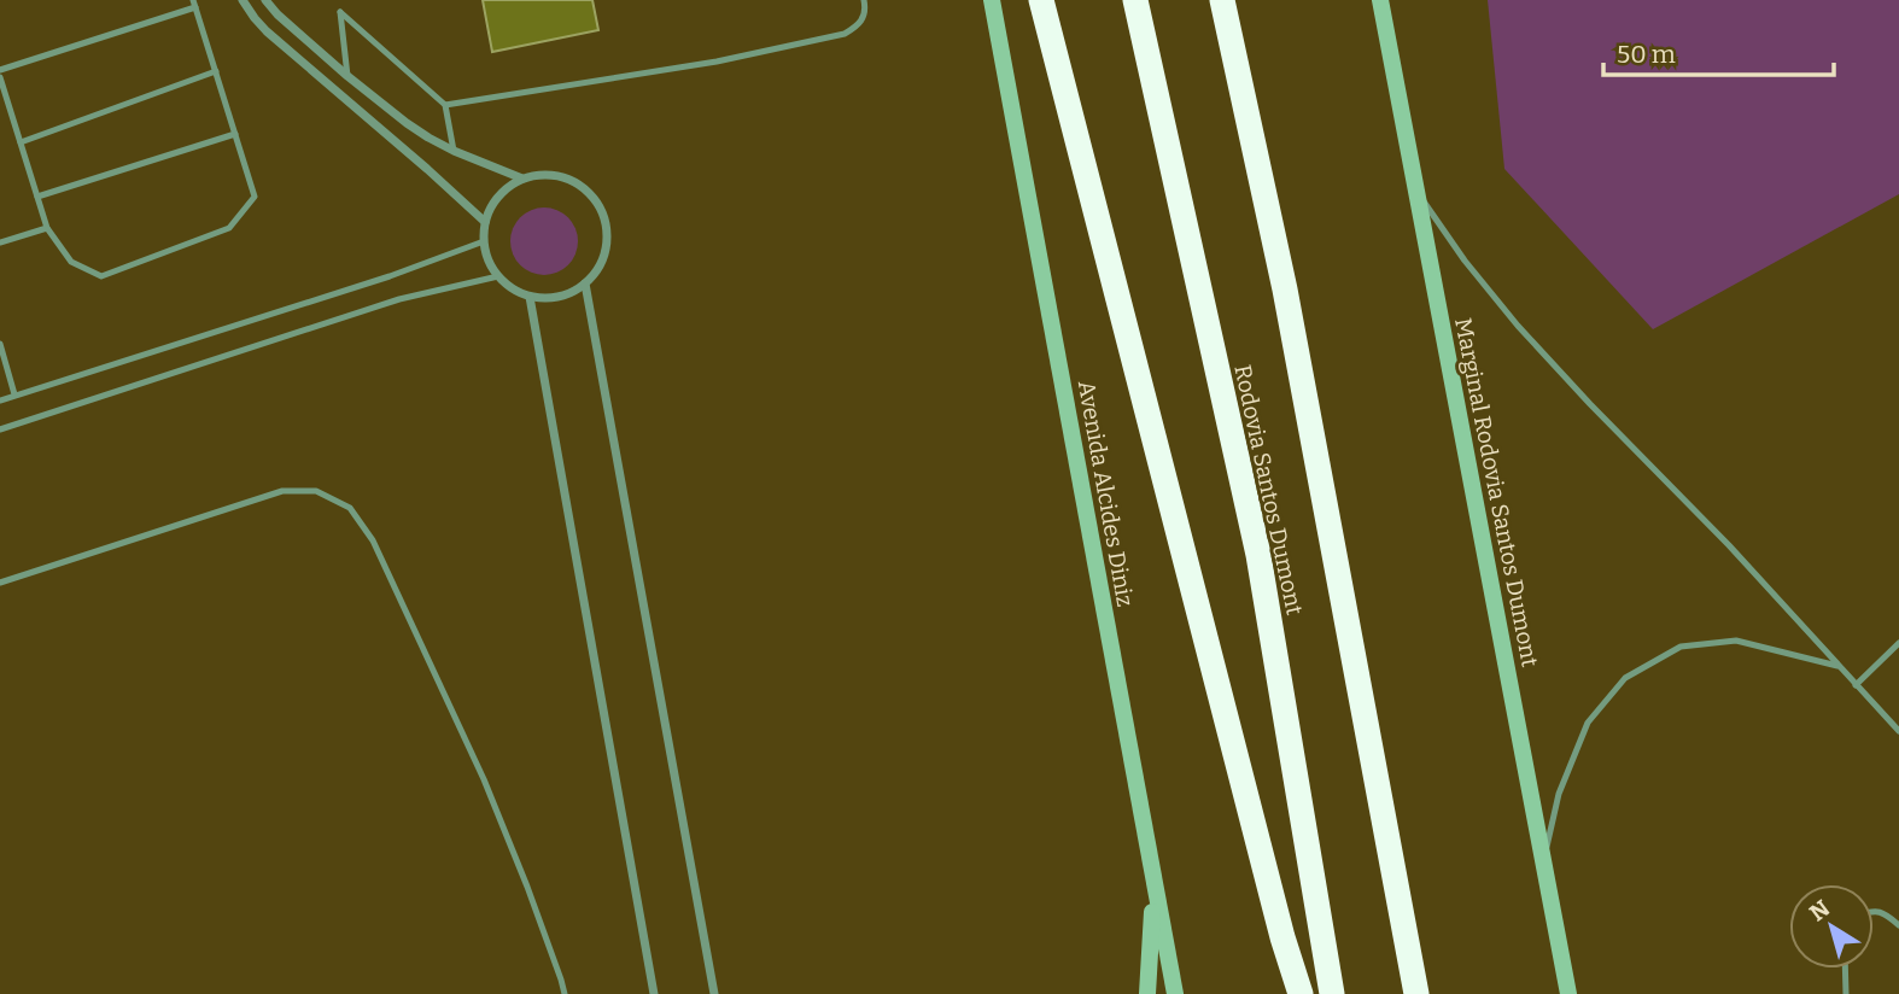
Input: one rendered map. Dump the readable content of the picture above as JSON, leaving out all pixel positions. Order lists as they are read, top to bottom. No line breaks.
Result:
{"streets":{"highway":["Rodovia Santos Dumont"],"main road":["Marginal Rodovia Santos Dumont","Avenida Alcides Diniz"]},"scale_bar":"50 m","north":"top left"}
